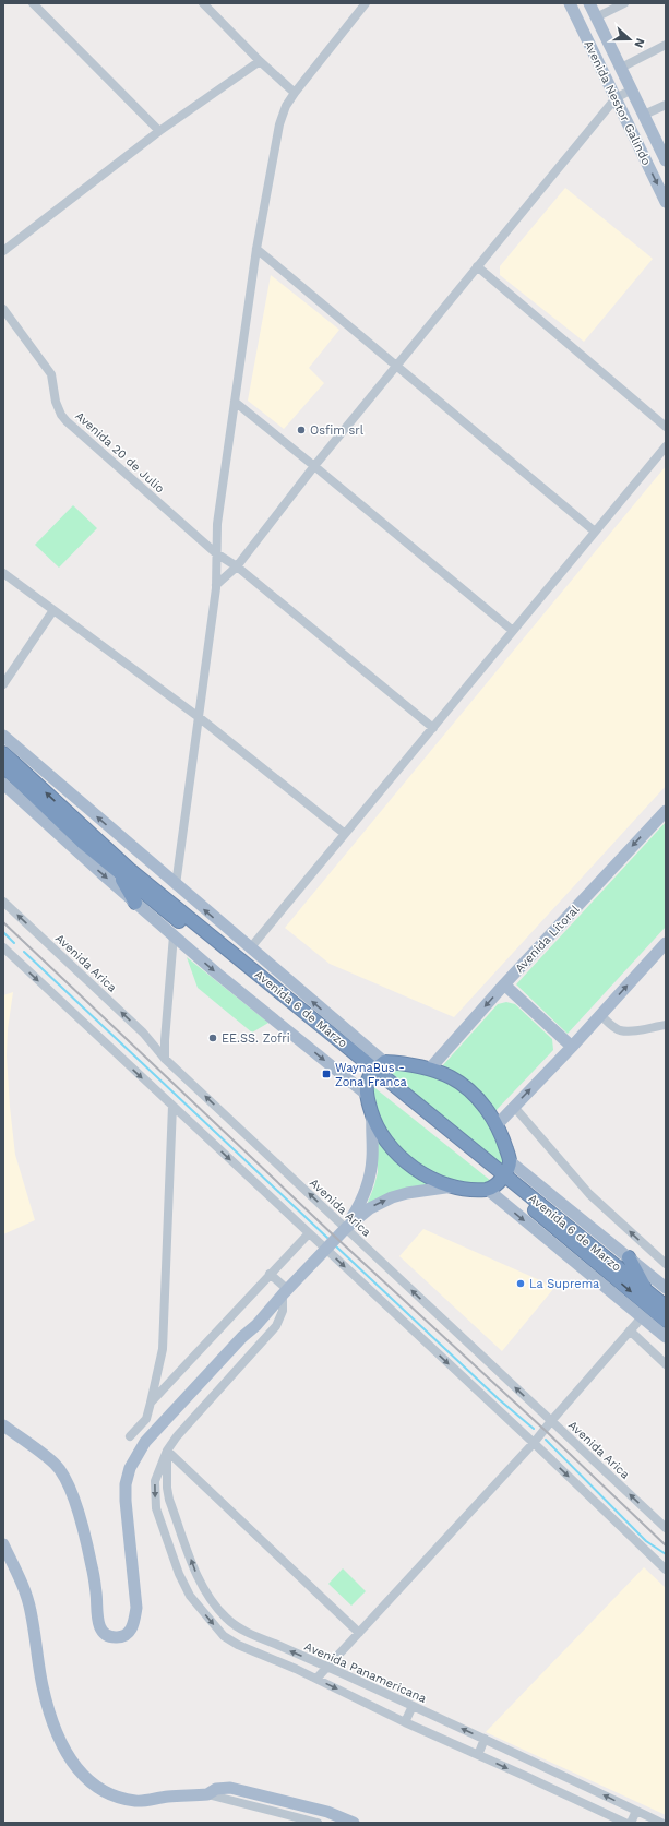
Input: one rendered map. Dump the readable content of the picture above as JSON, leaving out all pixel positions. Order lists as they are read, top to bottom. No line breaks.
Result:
{"streets":{"highway":["Avenida 6 de Marzo"],"main road":["Avenida Nestor Galindo","Avenida Litoral"],"street":["Avenida 20 de Julio","Avenida Arica","Avenida Panamericana"]},"places":{"other":["Osfim srl","EE.SS. Zofri","La Suprema"],"transit":["WaynaBus - Zona Franca"]},"north":"right"}
